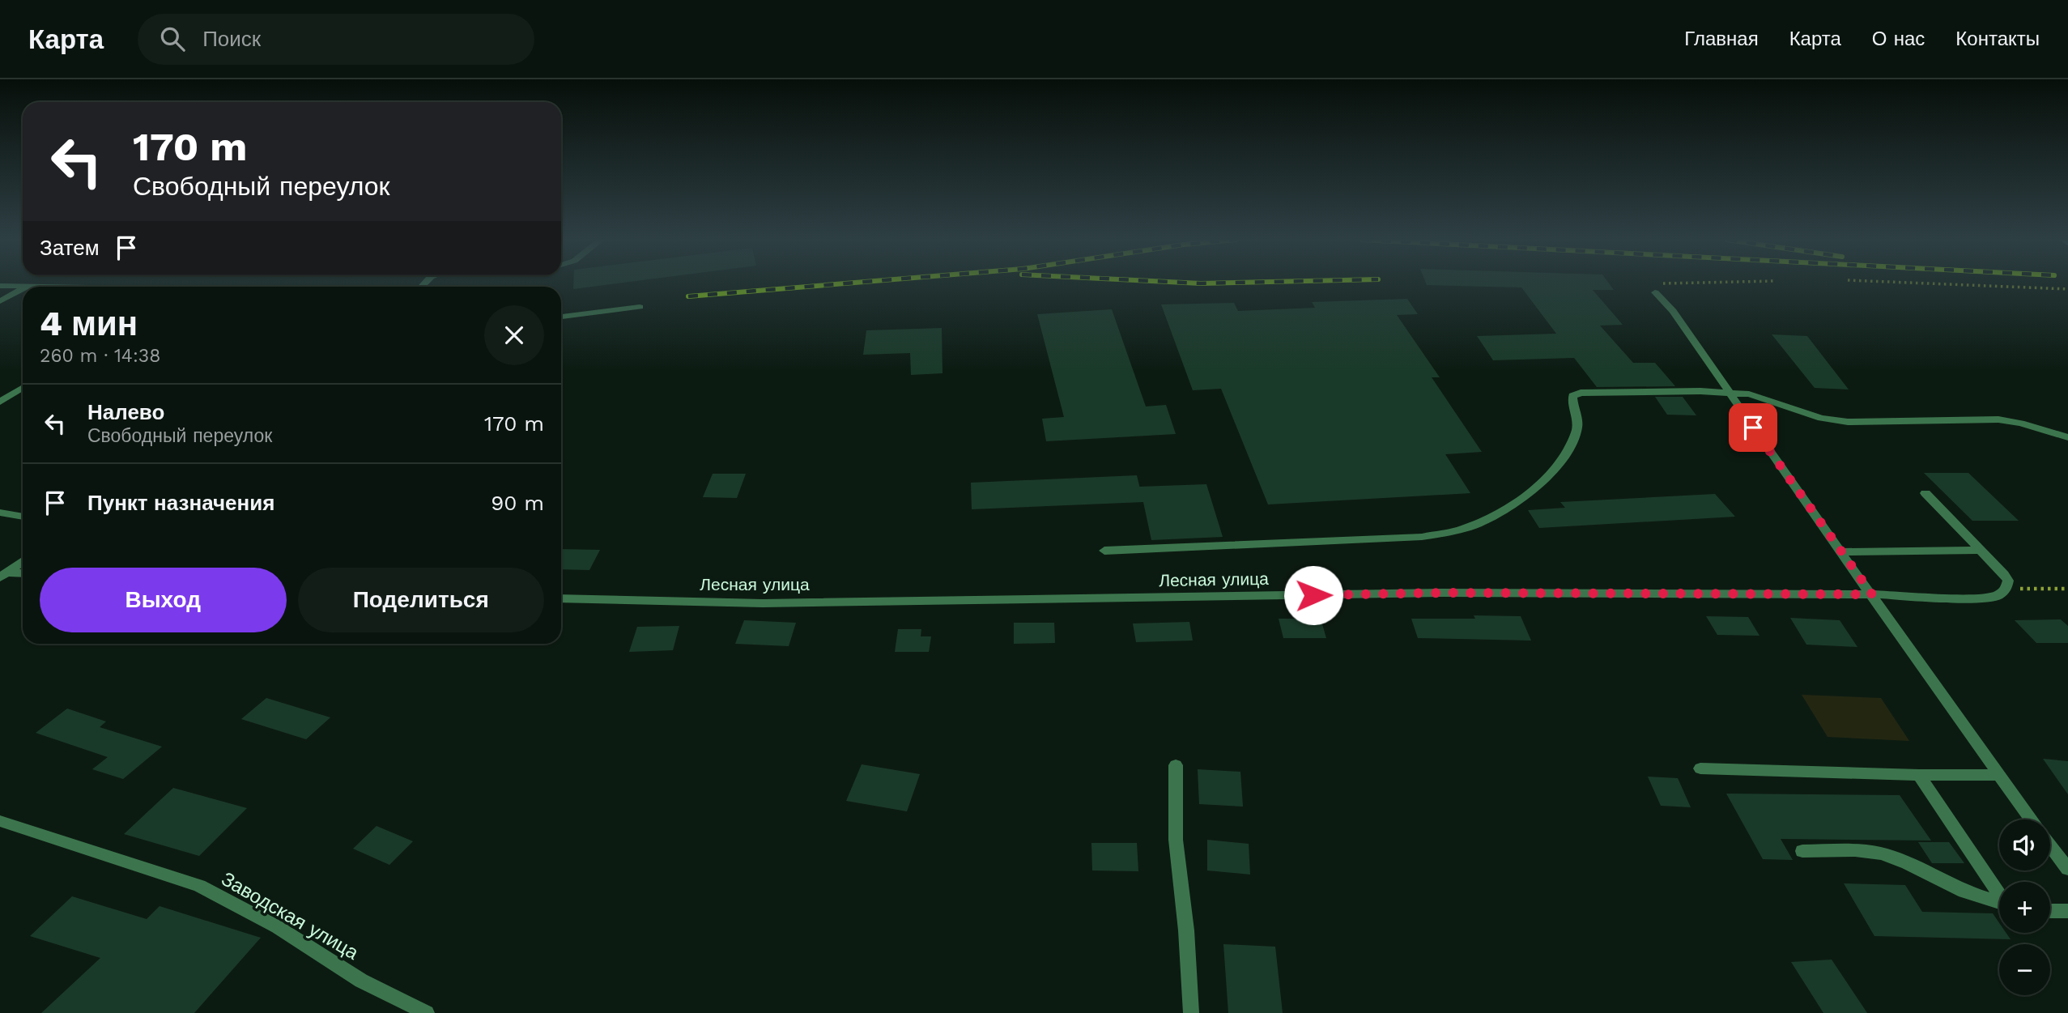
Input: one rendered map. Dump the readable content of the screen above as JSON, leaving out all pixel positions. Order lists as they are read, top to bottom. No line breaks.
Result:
{"streets":{"lane":["Лесная улица","Заводская улица"]},"page":{"header":"Карта","search":"Поиск","nav":["Главная","Карта","О нас","Контакты"],"turn":["170 m","Свободный переулок"],"then":"Затем","heading":["4 мин","260 m · 14:38"],"list":[{"name":"Налево","note":"Свободный переулок","value":"170 m"},{"name":"Пункт назначения","value":"90 m"}],"buttons":["Выход","Поделиться"],"map_buttons":["+","−"]}}
